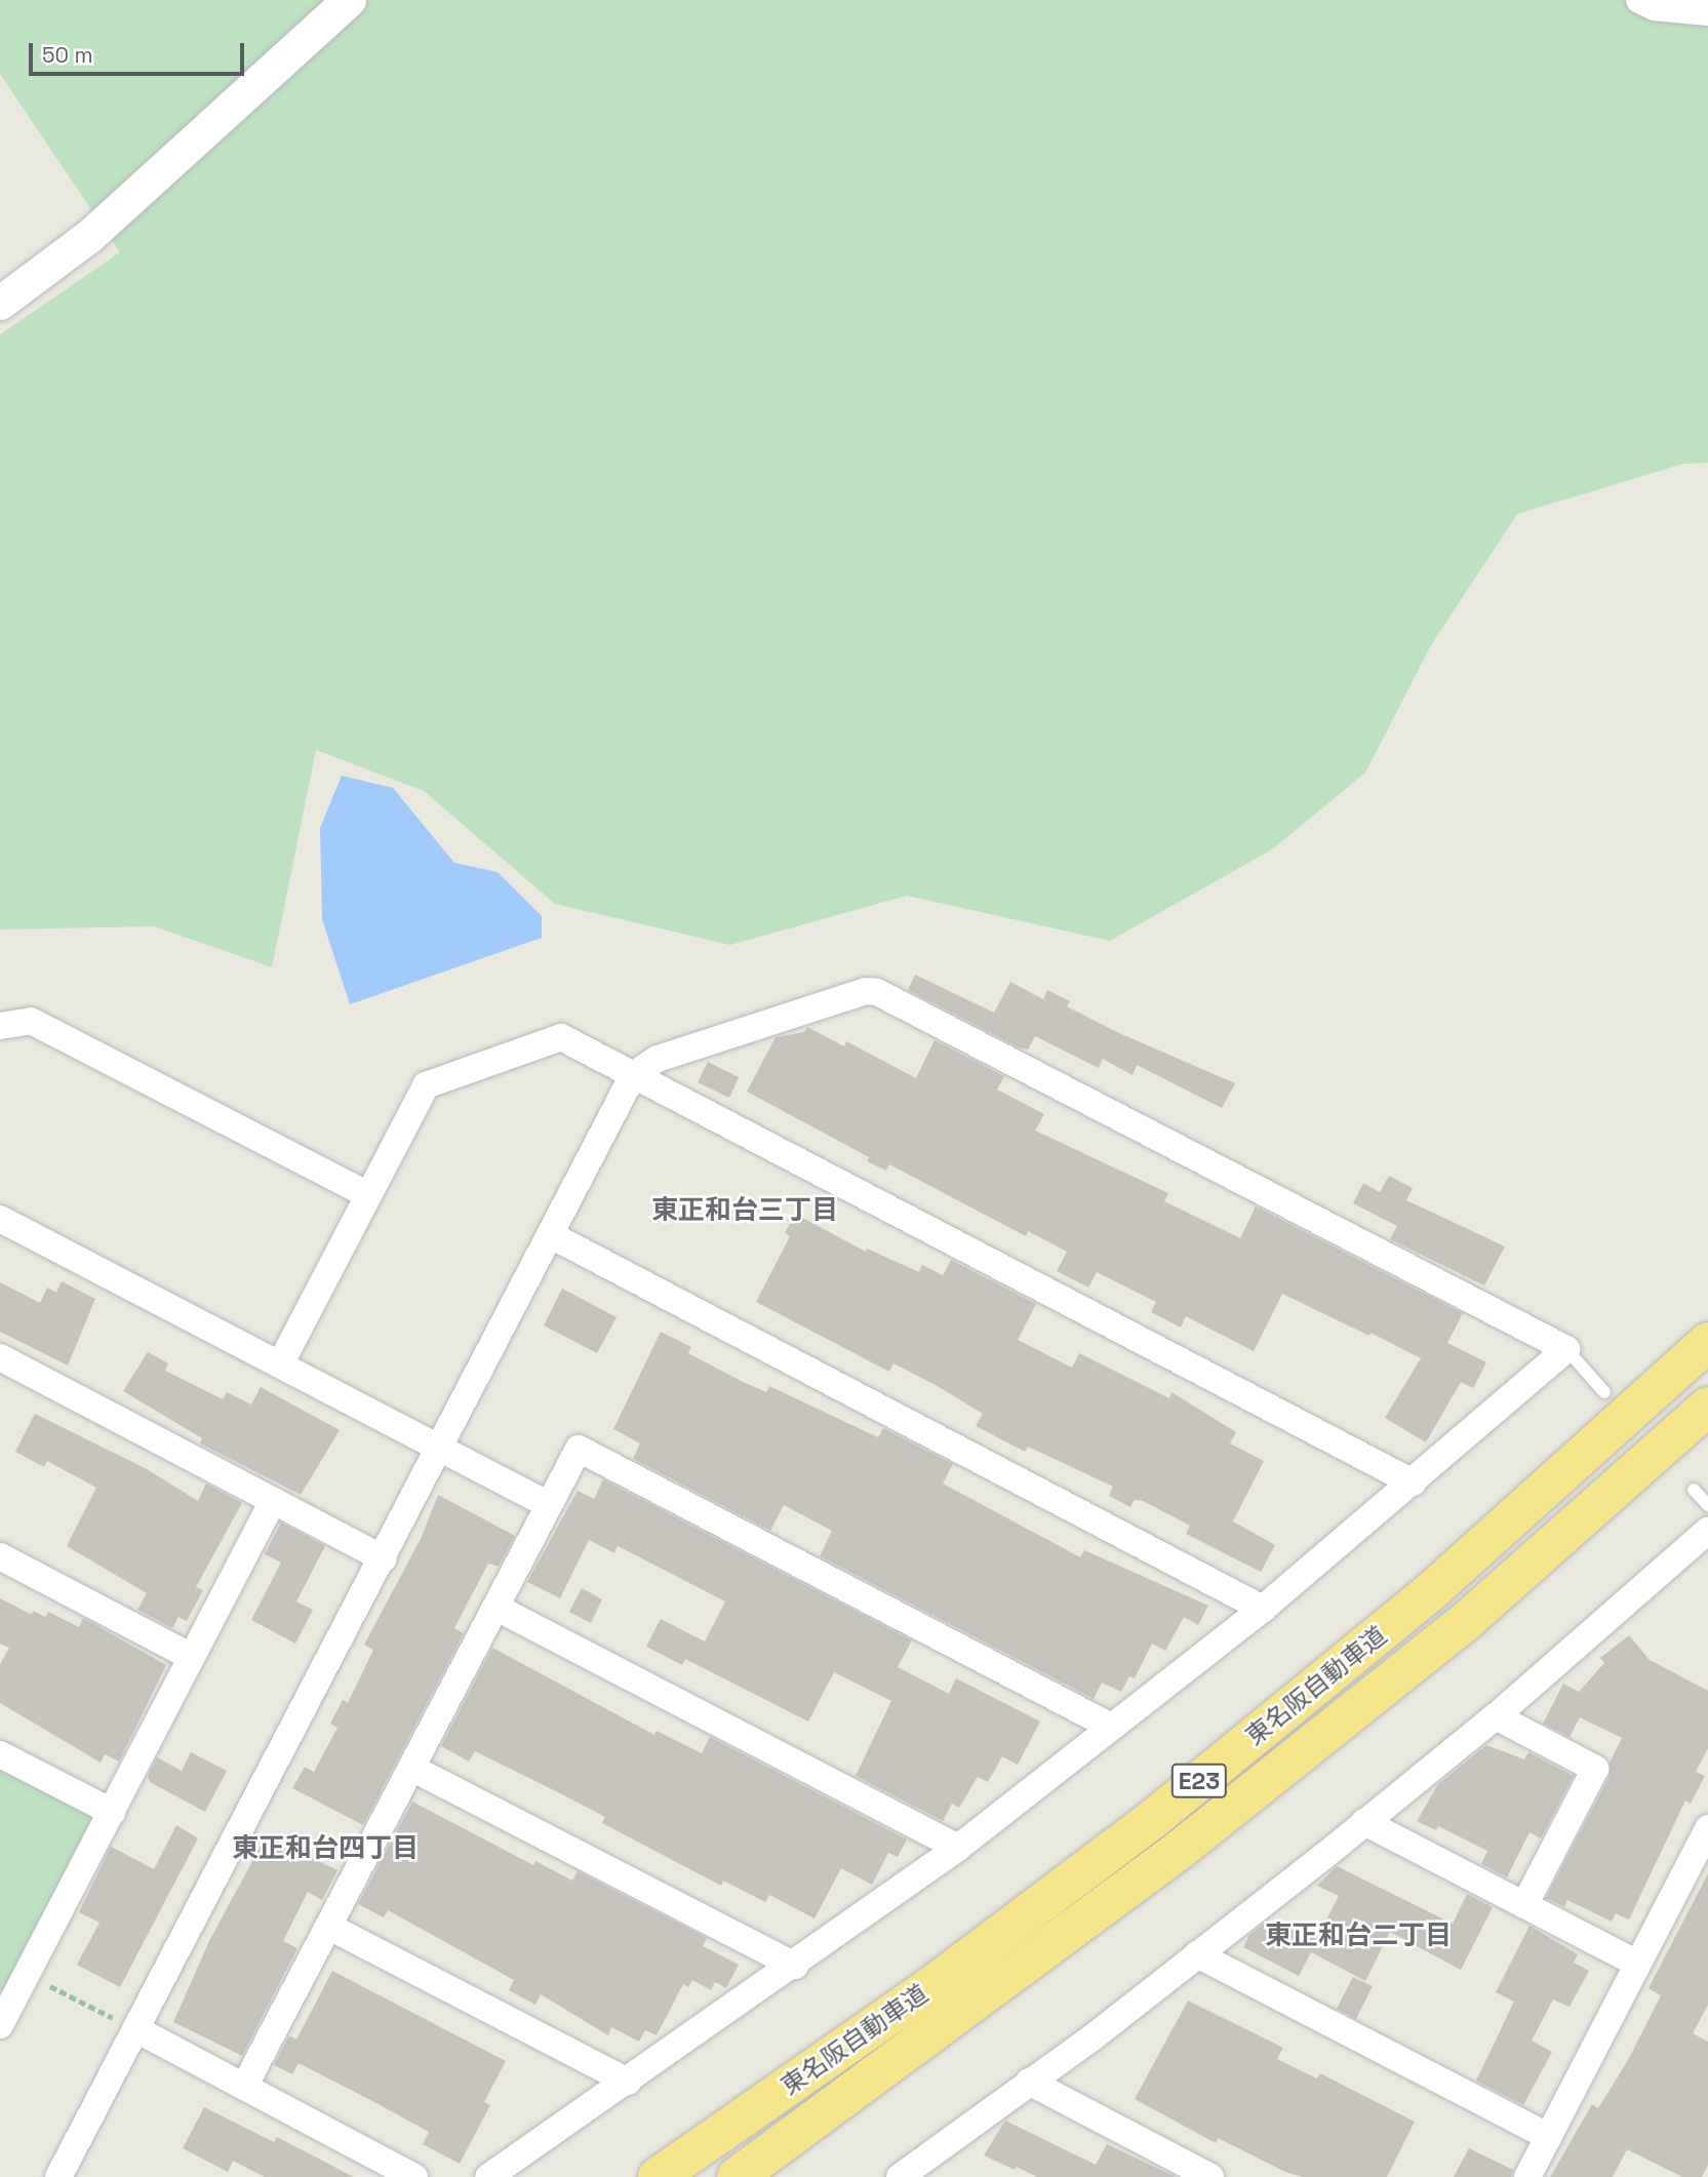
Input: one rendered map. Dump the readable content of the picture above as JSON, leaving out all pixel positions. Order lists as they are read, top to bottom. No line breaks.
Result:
{"streets":{"highway":["東名阪自動車道","E23"]},"districts":["東正和台三丁目","東正和台四丁目","東正和台二丁目"],"scale_bar":"50 m"}
